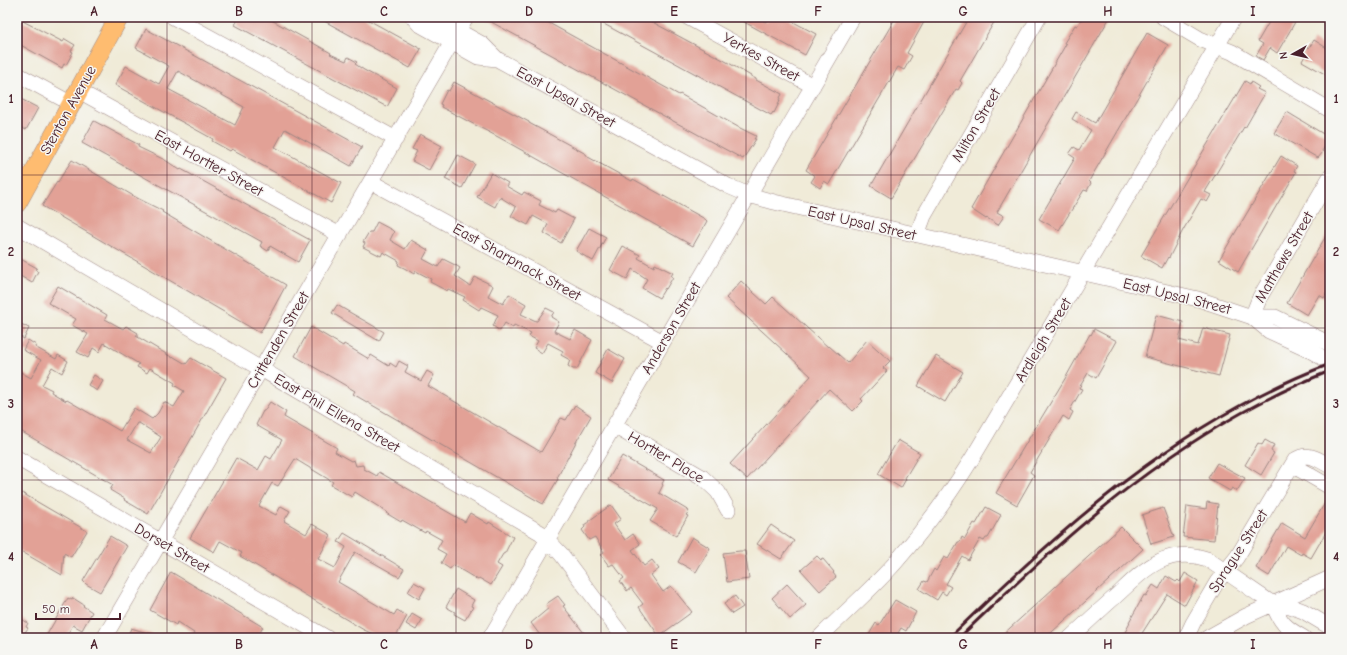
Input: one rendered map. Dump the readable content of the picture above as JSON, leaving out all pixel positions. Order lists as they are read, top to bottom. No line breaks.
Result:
{"streets":{"main road":["Stenton Avenue"],"street":["Yerkes Street","East Upsal Street","Milton Street","East Hortter Street","Matthews Street","East Sharpnack Street","Anderson Street","Crittenden Street","Ardleigh Street","East Phil Ellena Street","Hortter Place","Dorset Street","Sprague Street"]},"crossings":[["Yerkes Street","Anderson Street"],["East Upsal Street","Milton Street"],["East Upsal Street","Matthews Street"],["East Upsal Street","Anderson Street"],["East Upsal Street","Crittenden Street"],["East Upsal Street","Ardleigh Street"],["Stenton Avenue","East Hortter Street"],["East Hortter Street","Crittenden Street"],["East Sharpnack Street","Anderson Street"],["East Sharpnack Street","Crittenden Street"],["Anderson Street","East Phil Ellena Street"],["Anderson Street","Hortter Place"],["Crittenden Street","East Phil Ellena Street"],["Crittenden Street","Dorset Street"]],"scale_bar":"50 m","north":"left","grid":{"columns":["A","B","C","D","E","F","G","H","I"],"rows":["1","2","3","4"]}}
